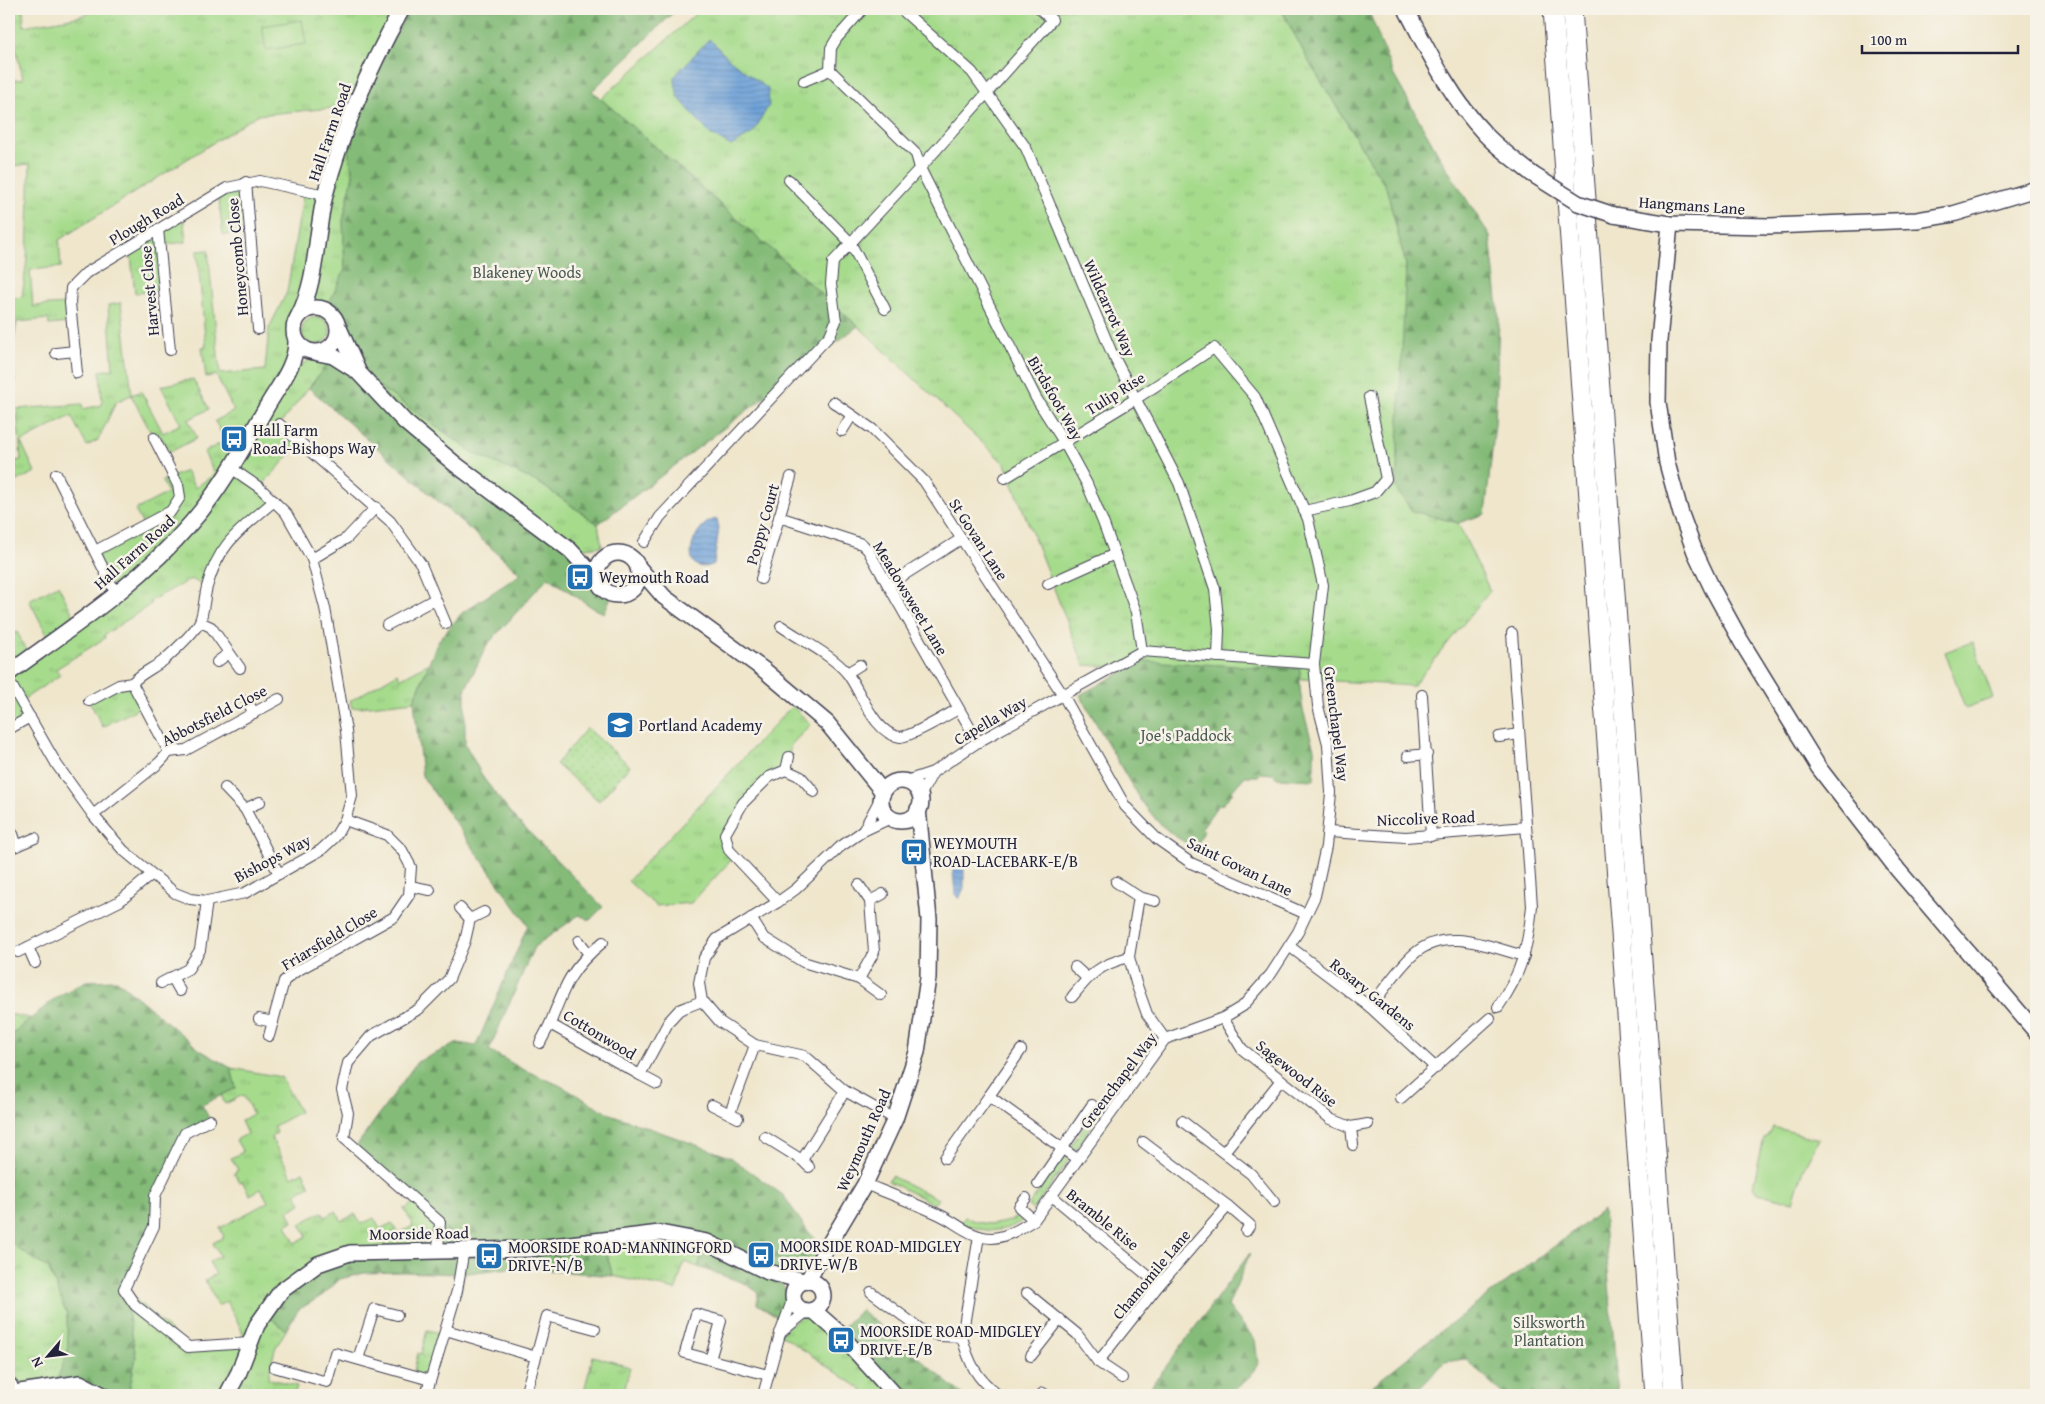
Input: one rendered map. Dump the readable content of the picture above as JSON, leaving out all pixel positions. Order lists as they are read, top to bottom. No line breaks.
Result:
{"streets":{"street":["Hall Farm Road","Hangmans Lane","Plough Road","Honeycomb Close","Harvest Close","Wildcarrot Way","Tulip Rise","Birdsfoot Way","Poppy Court","St Govan Lane","Meadowsweet Lane","Abbotsfield Close","Capella Way","Greenchapel Way","Niccolive Road","Bishops Way","Saint Govan Lane","Friarsfield Close","Rosary Gardens","Cottonwood","Sagewood Rise","Weymouth Road","Bramble Rise","Moorside Road","Chamomile Lane"]},"crossings":[["Hall Farm Road","Plough Road"],["Hall Farm Road","Bishops Way"],["Plough Road","Honeycomb Close"],["Plough Road","Harvest Close"],["Wildcarrot Way","Tulip Rise"],["Tulip Rise","Birdsfoot Way"],["Tulip Rise","Greenchapel Way"],["Birdsfoot Way","Capella Way"],["Poppy Court","Meadowsweet Lane"],["St Govan Lane","Capella Way"],["St Govan Lane","Saint Govan Lane"],["Meadowsweet Lane","Capella Way"],["Abbotsfield Close","Bishops Way"],["Capella Way","Saint Govan Lane"],["Capella Way","Weymouth Road"],["Greenchapel Way","Niccolive Road"],["Greenchapel Way","Saint Govan Lane"],["Greenchapel Way","Rosary Gardens"],["Greenchapel Way","Sagewood Rise"],["Greenchapel Way","Weymouth Road"],["Greenchapel Way","Bramble Rise"],["Bishops Way","Friarsfield Close"],["Weymouth Road","Moorside Road"],["Bramble Rise","Chamomile Lane"]],"parks":["Blakeney Woods","Joe's Paddock","Silksworth Plantation"],"places":{"bus stop":["Hall Farm Road-Bishops Way","Weymouth Road","WEYMOUTH ROAD-LACEBARK-E/B","MOORSIDE ROAD-MIDGLEY DRIVE-W/B","MOORSIDE ROAD-MANNINGFORD DRIVE-N/B","MOORSIDE ROAD-MIDGLEY DRIVE-E/B"],"school or university":["Portland Academy"]},"scale_bar":"100 m","north":"bottom left"}
